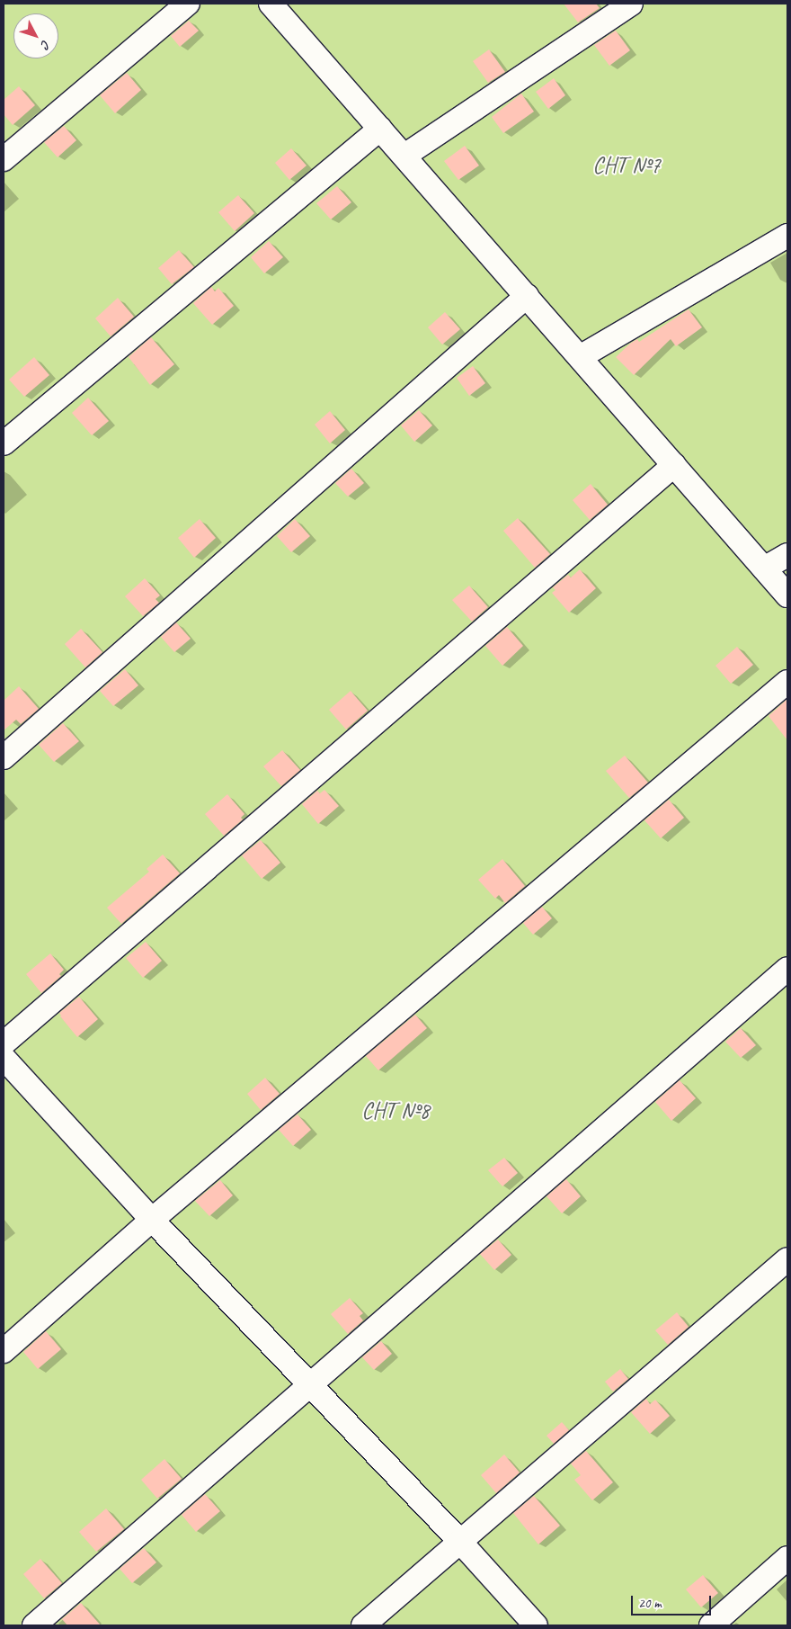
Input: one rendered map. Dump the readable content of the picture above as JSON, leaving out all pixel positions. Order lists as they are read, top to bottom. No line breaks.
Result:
{"parks":["СНТ №7","СНТ №8"],"scale_bar":"20 m","north":"bottom right"}
